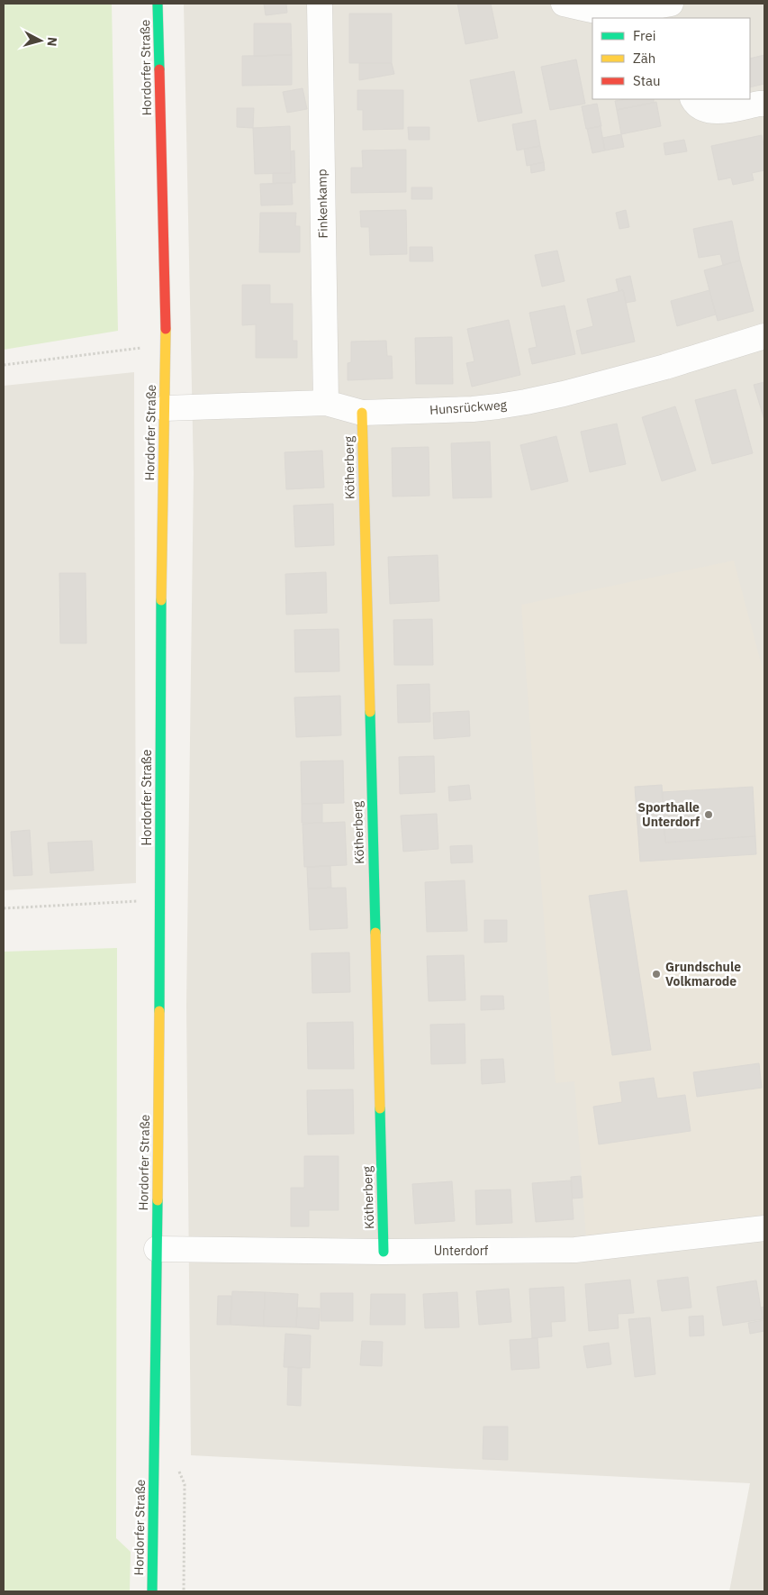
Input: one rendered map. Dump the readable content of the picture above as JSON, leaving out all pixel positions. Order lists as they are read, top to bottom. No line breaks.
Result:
{"streets":{"main road":["Hordorfer Straße","Kötherberg"],"street":["Finkenkamp","Hunsrückweg","Unterdorf"]},"crossings":[["Hordorfer Straße","Hunsrückweg"],["Hordorfer Straße","Unterdorf"],["Finkenkamp","Hunsrückweg"],["Hunsrückweg","Kötherberg"],["Kötherberg","Unterdorf"]],"places":["Sporthalle Unterdorf","Grundschule Volkmarode"],"legend":["Frei","Zäh","Stau"],"north":"right"}
